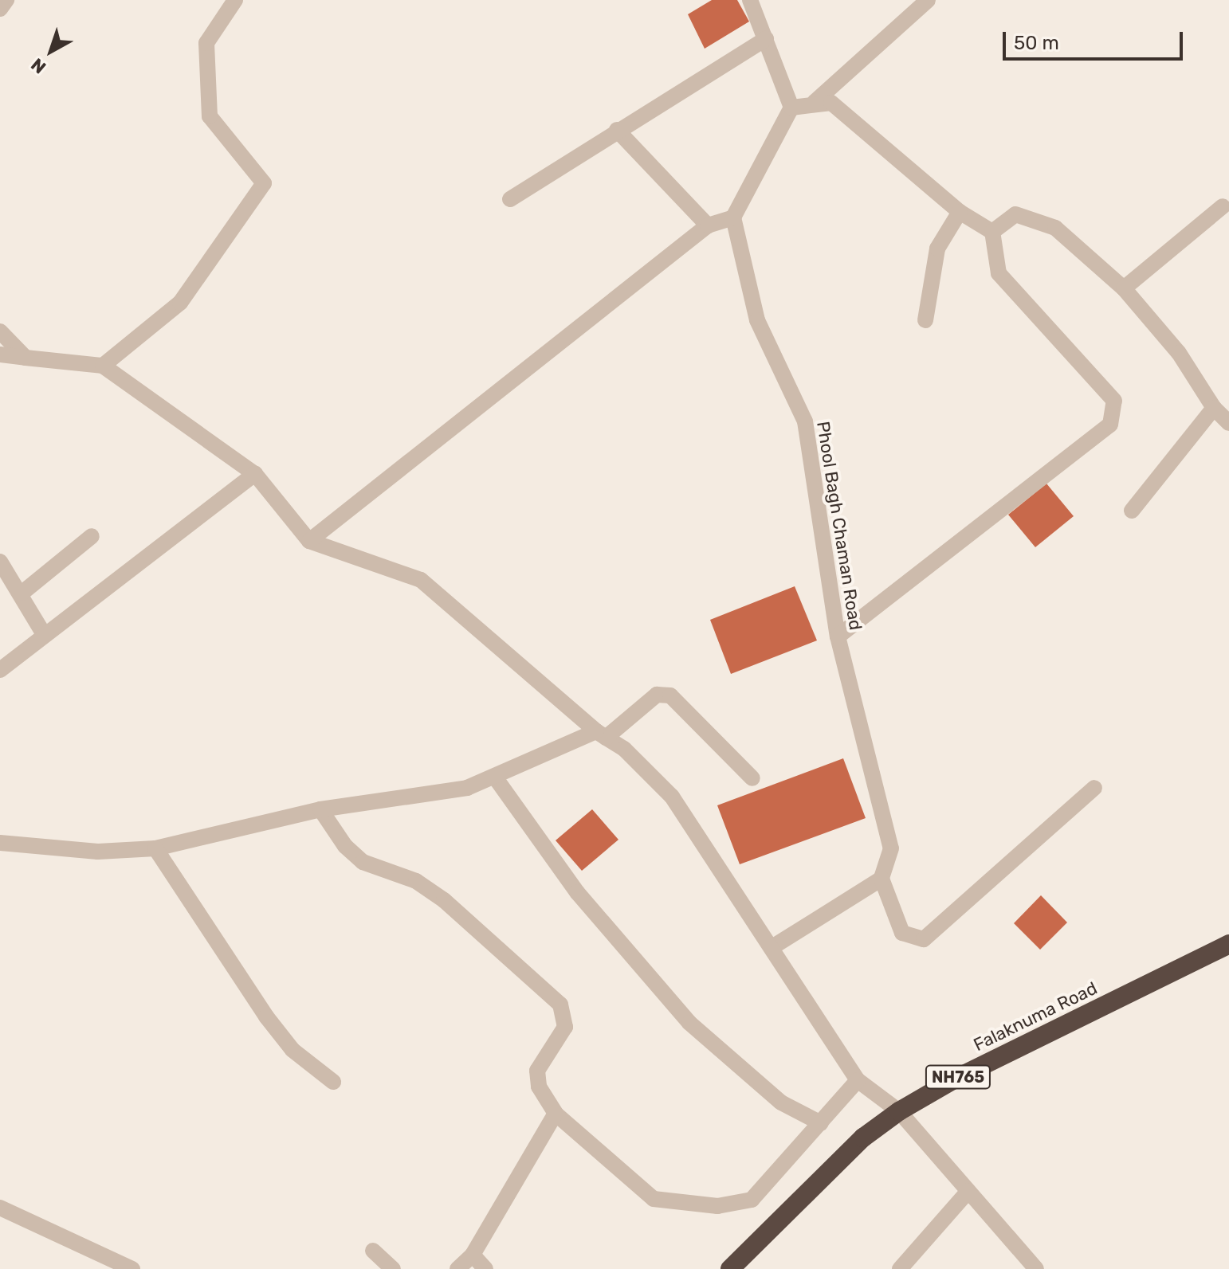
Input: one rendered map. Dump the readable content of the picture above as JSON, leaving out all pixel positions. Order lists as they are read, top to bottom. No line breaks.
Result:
{"streets":{"highway":["Falaknuma Road","NH765"],"street":["Phool Bagh Chaman Road"]},"scale_bar":"50 m","north":"bottom left"}
